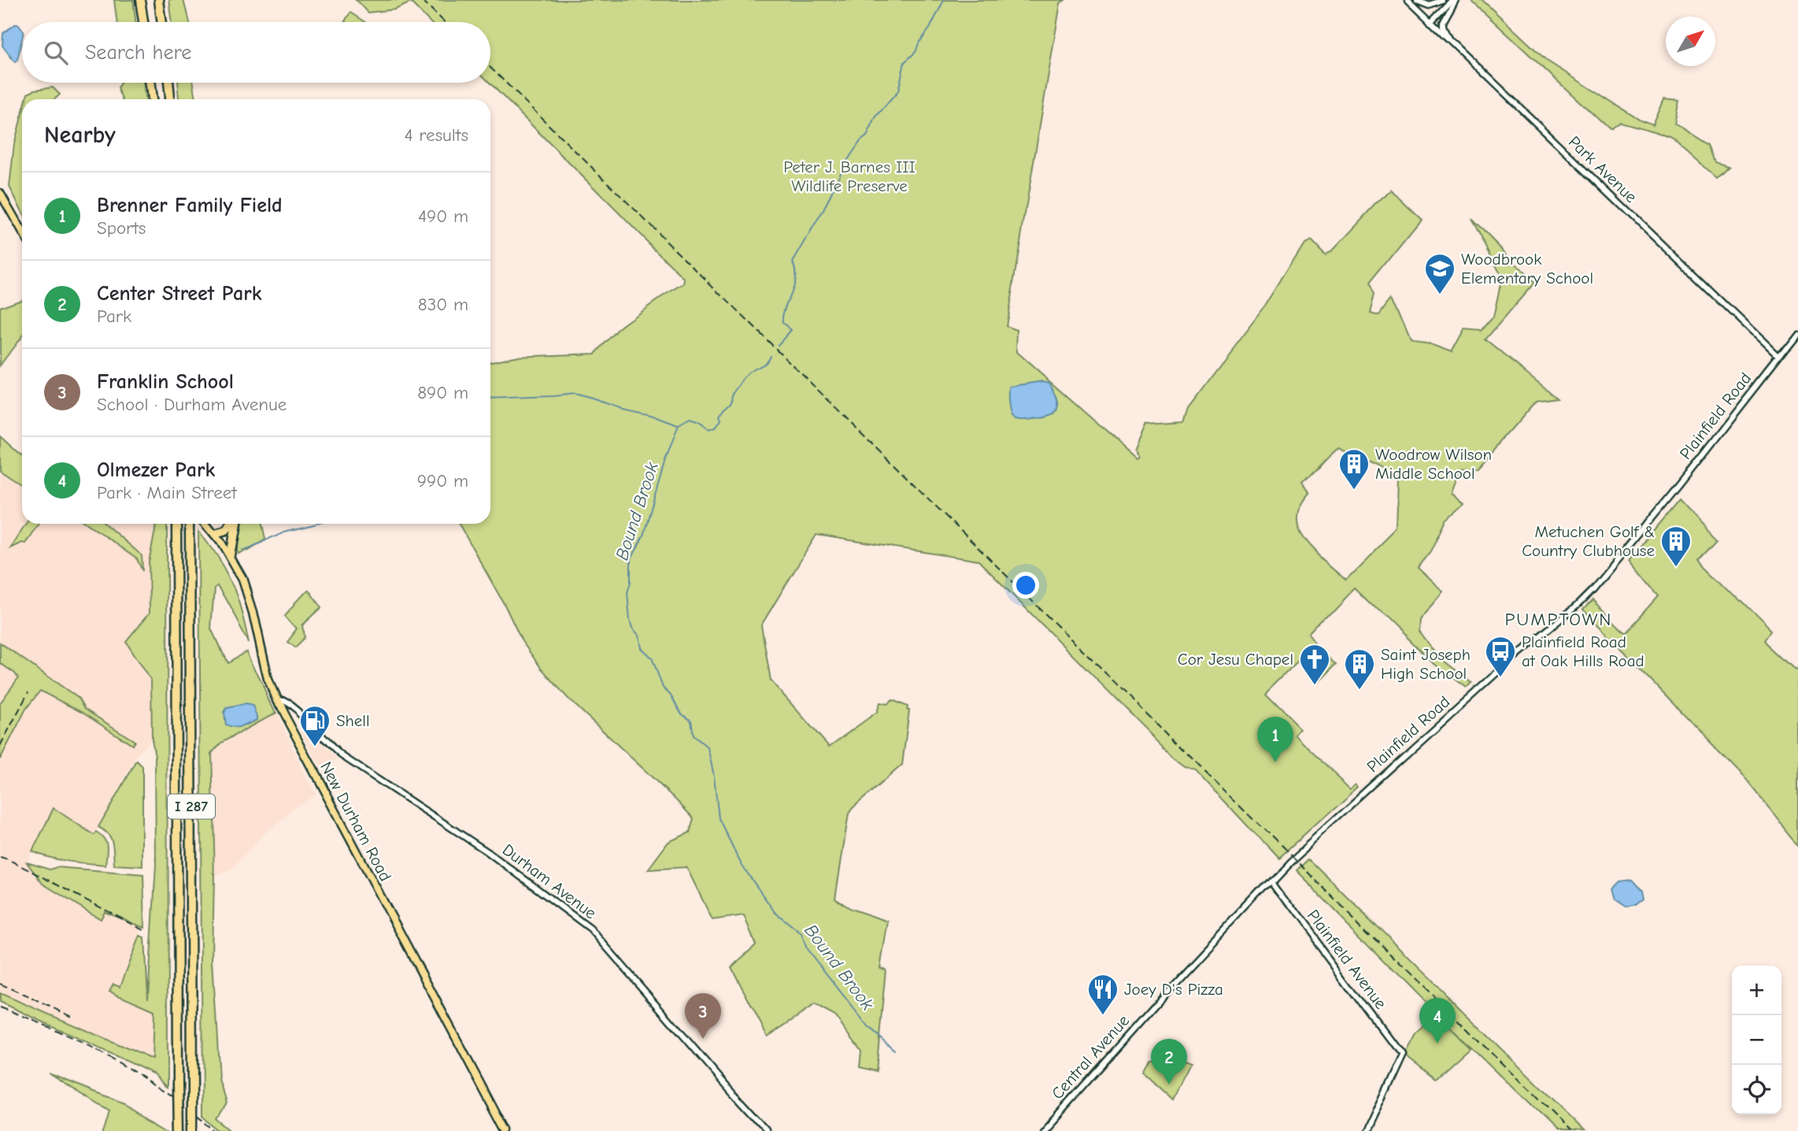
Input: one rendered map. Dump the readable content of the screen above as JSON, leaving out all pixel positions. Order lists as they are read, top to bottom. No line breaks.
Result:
{"streets":{"highway":["I 287"],"main road":["New Durham Road"],"street":["Park Avenue","Plainfield Road","Durham Avenue","Plainfield Avenue","Central Avenue"]},"crossings":[["Park Avenue","Plainfield Road"],["Plainfield Road","Plainfield Avenue"],["Plainfield Road","Central Avenue"],["New Durham Road","Durham Avenue"],["Plainfield Avenue","Central Avenue"]],"districts":["PUMPTOWN"],"water":["Bound Brook"],"parks":["Peter J. Barnes III Wildlife Preserve"],"places":{"school or university":["Woodbrook Elementary School"],"building":["Woodrow Wilson Middle School","Metuchen Golf & Country Clubhouse","Saint Joseph High School"],"bus stop":["Plainfield Road at Oak Hills Road"],"church":["Cor Jesu Chapel"],"fuel station":["Shell"],"restaurant":["Joey D's Pizza"]},"north":"top right","page":{"search":"Search here","heading":["Nearby","4 results"],"list":[{"mark":"1","name":"Brenner Family Field","note":"Sports","value":"490 m"},{"mark":"2","name":"Center Street Park","note":"Park","value":"830 m"},{"mark":"3","name":"Franklin School","note":"School · Durham Avenue","value":"890 m"},{"mark":"4","name":"Olmezer Park","note":"Park · Main Street","value":"990 m"}],"pins":["1","3","4","2"],"map_buttons":["+","−"]}}
